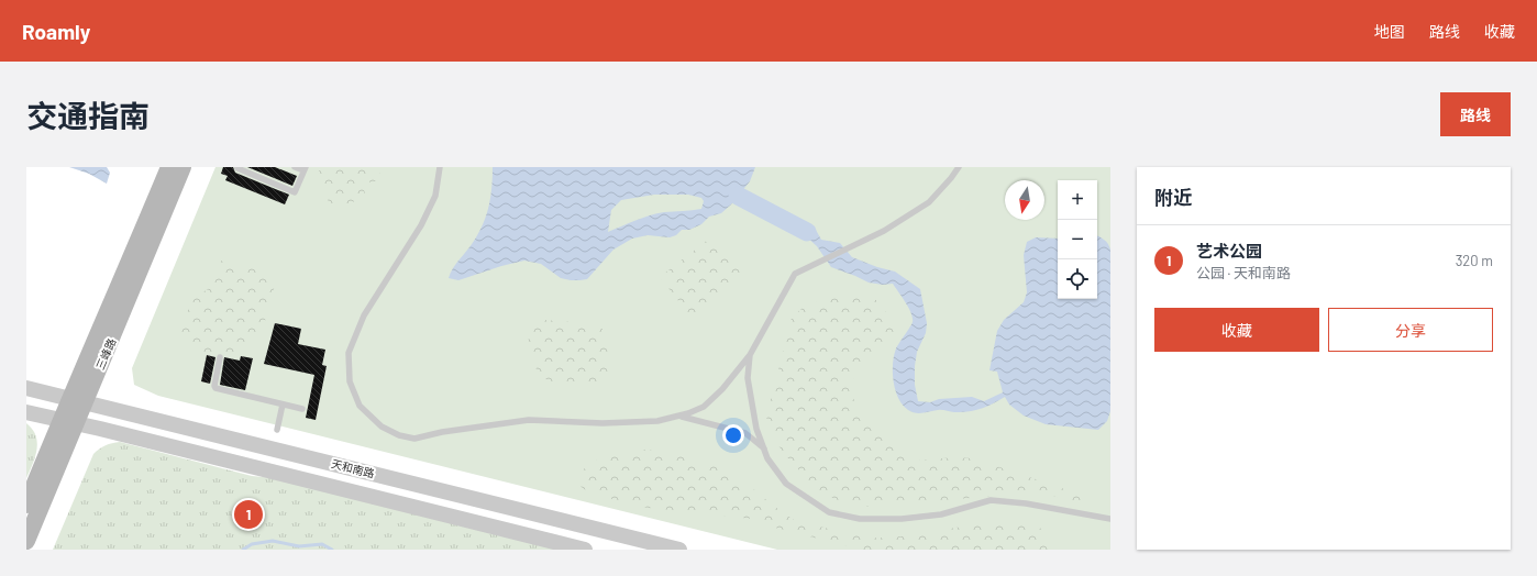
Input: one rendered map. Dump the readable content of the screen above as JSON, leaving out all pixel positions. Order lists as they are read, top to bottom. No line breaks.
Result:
{"streets":{"main road":["三峰路"],"street":["天和南路"]},"crossings":[["三峰路","天和南路"]],"north":"bottom","page":{"header":"Roamly","nav":["地图","路线","收藏"],"title":"交通指南","buttons":["路线",["收藏","分享"]],"heading":"附近","map_buttons":["+","−"],"list":[{"mark":"1","name":"艺术公园","note":"公园 · 天和南路","value":"320 m"}],"pins":"1"}}
